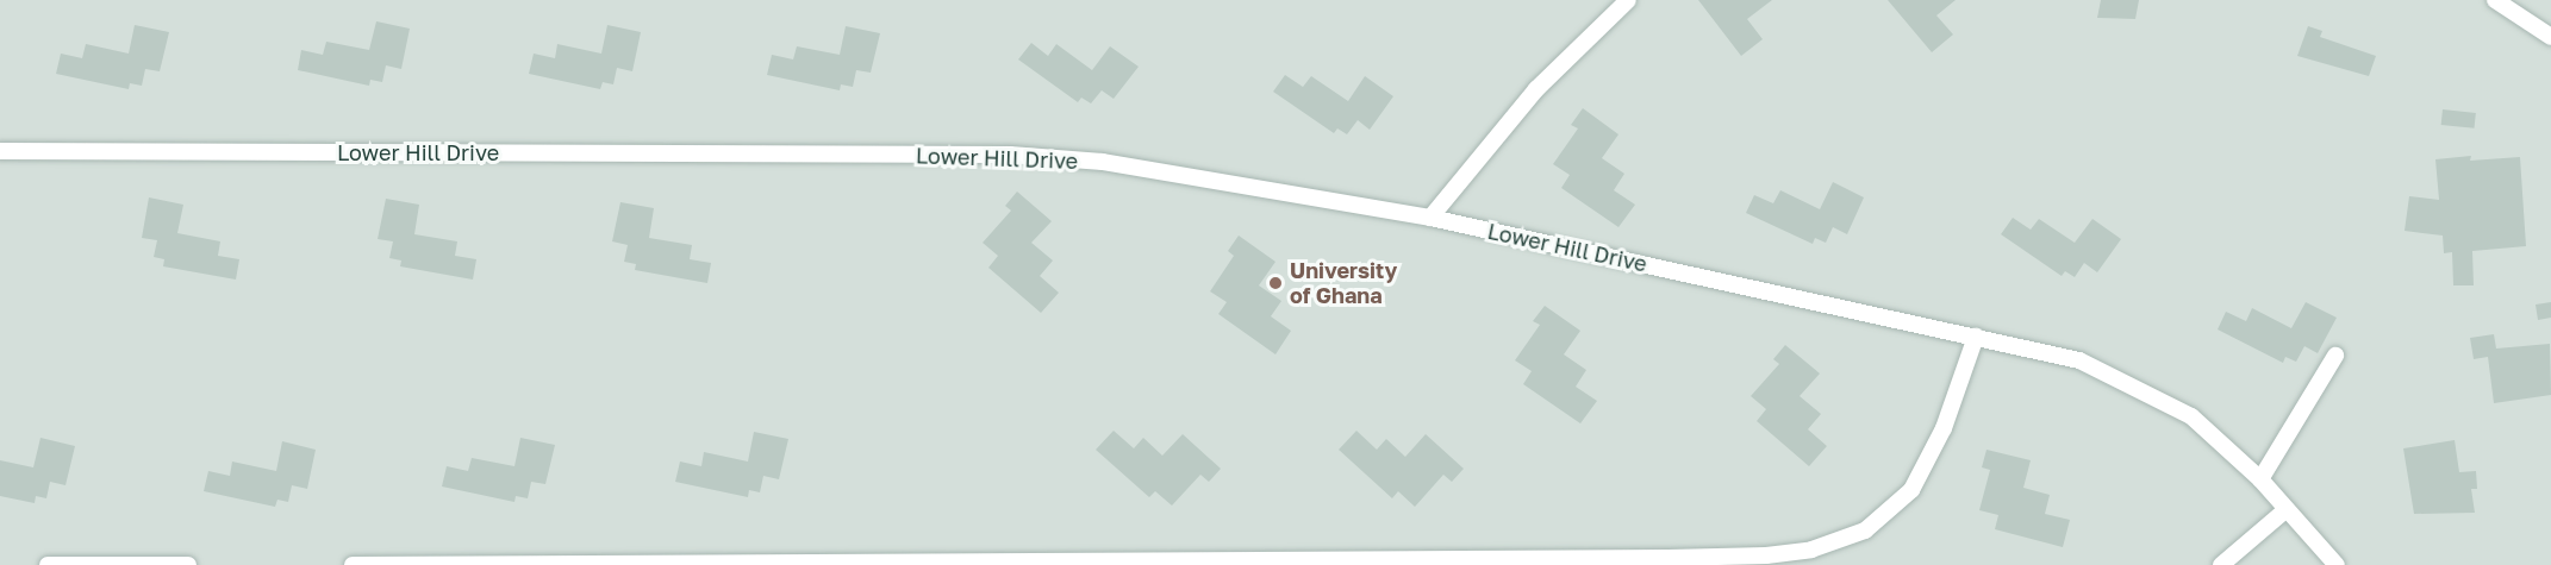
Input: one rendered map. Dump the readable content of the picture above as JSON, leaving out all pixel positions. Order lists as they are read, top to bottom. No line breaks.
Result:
{"streets":{"street":["Lower Hill Drive"]},"places":["University of Ghana"]}
